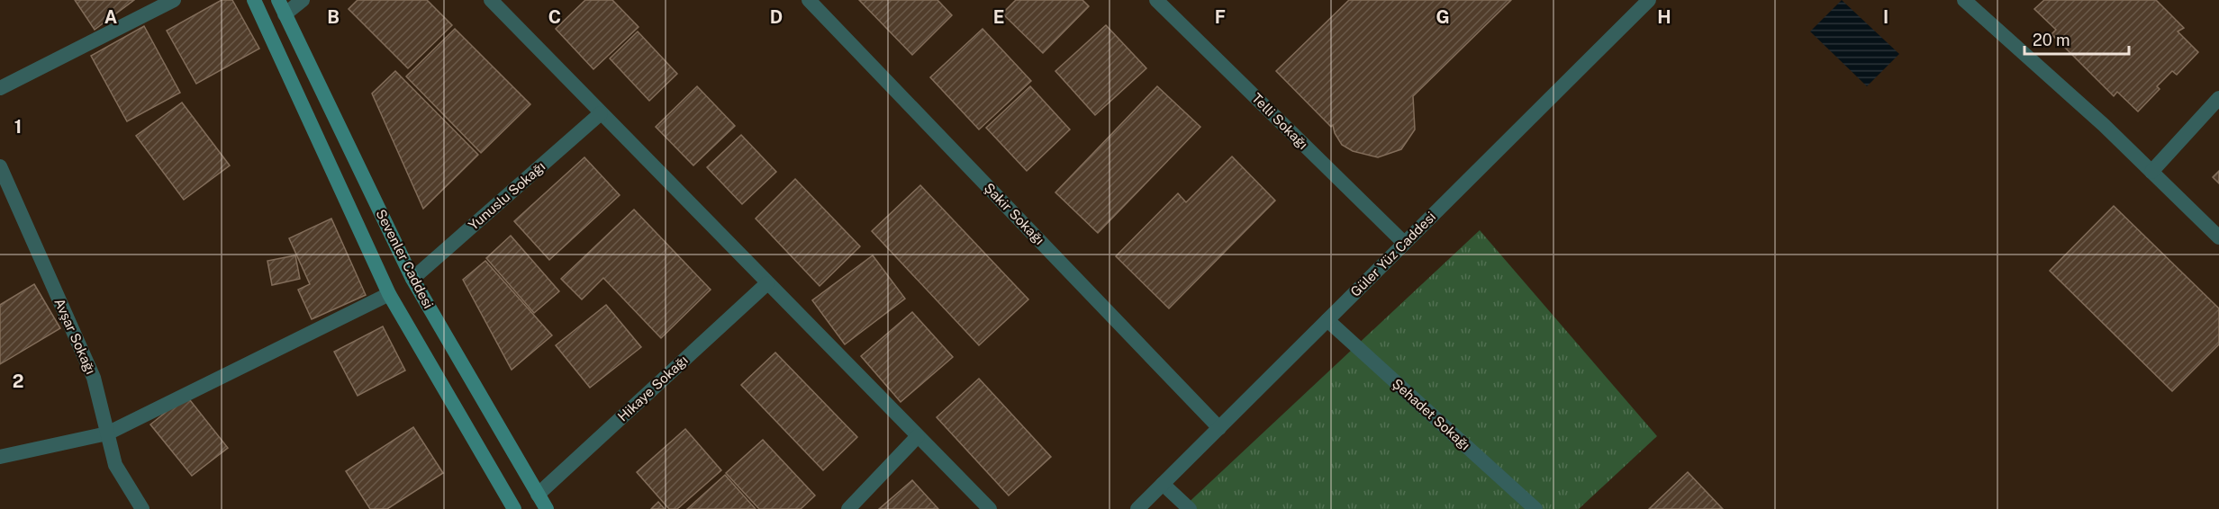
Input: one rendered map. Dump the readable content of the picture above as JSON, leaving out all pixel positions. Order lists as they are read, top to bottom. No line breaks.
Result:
{"streets":{"main road":["Sevenler Caddesi"],"street":["Telli Sokağı","Yunuslu Sokağı","Şakir Sokağı","Güler Yüz Caddesi","Avşar Sokağı","Hikaye Sokağı","Şehadet Sokağı"]},"crossings":[["Telli Sokağı","Güler Yüz Caddesi"],["Yunuslu Sokağı","Sevenler Caddesi"],["Şakir Sokağı","Güler Yüz Caddesi"],["Güler Yüz Caddesi","Şehadet Sokağı"],["Sevenler Caddesi","Hikaye Sokağı"]],"scale_bar":"20 m","grid":{"columns":["A","B","C","D","E","F","G","H","I"],"rows":["1","2"]}}
